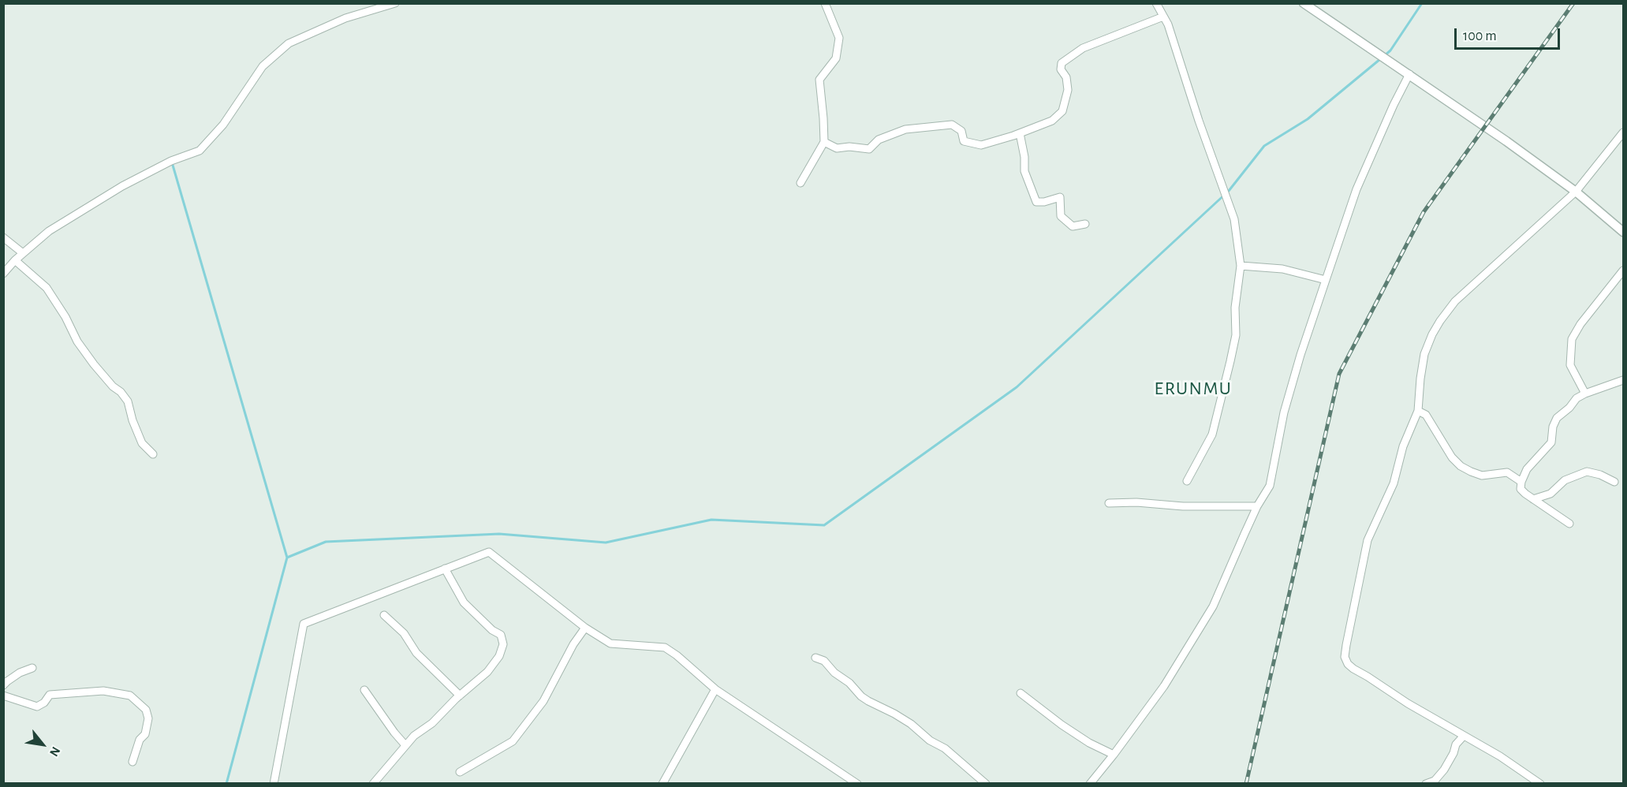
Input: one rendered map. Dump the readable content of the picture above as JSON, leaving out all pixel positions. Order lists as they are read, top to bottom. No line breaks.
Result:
{"districts":["ERUNMU"],"scale_bar":"100 m","north":"bottom right"}
